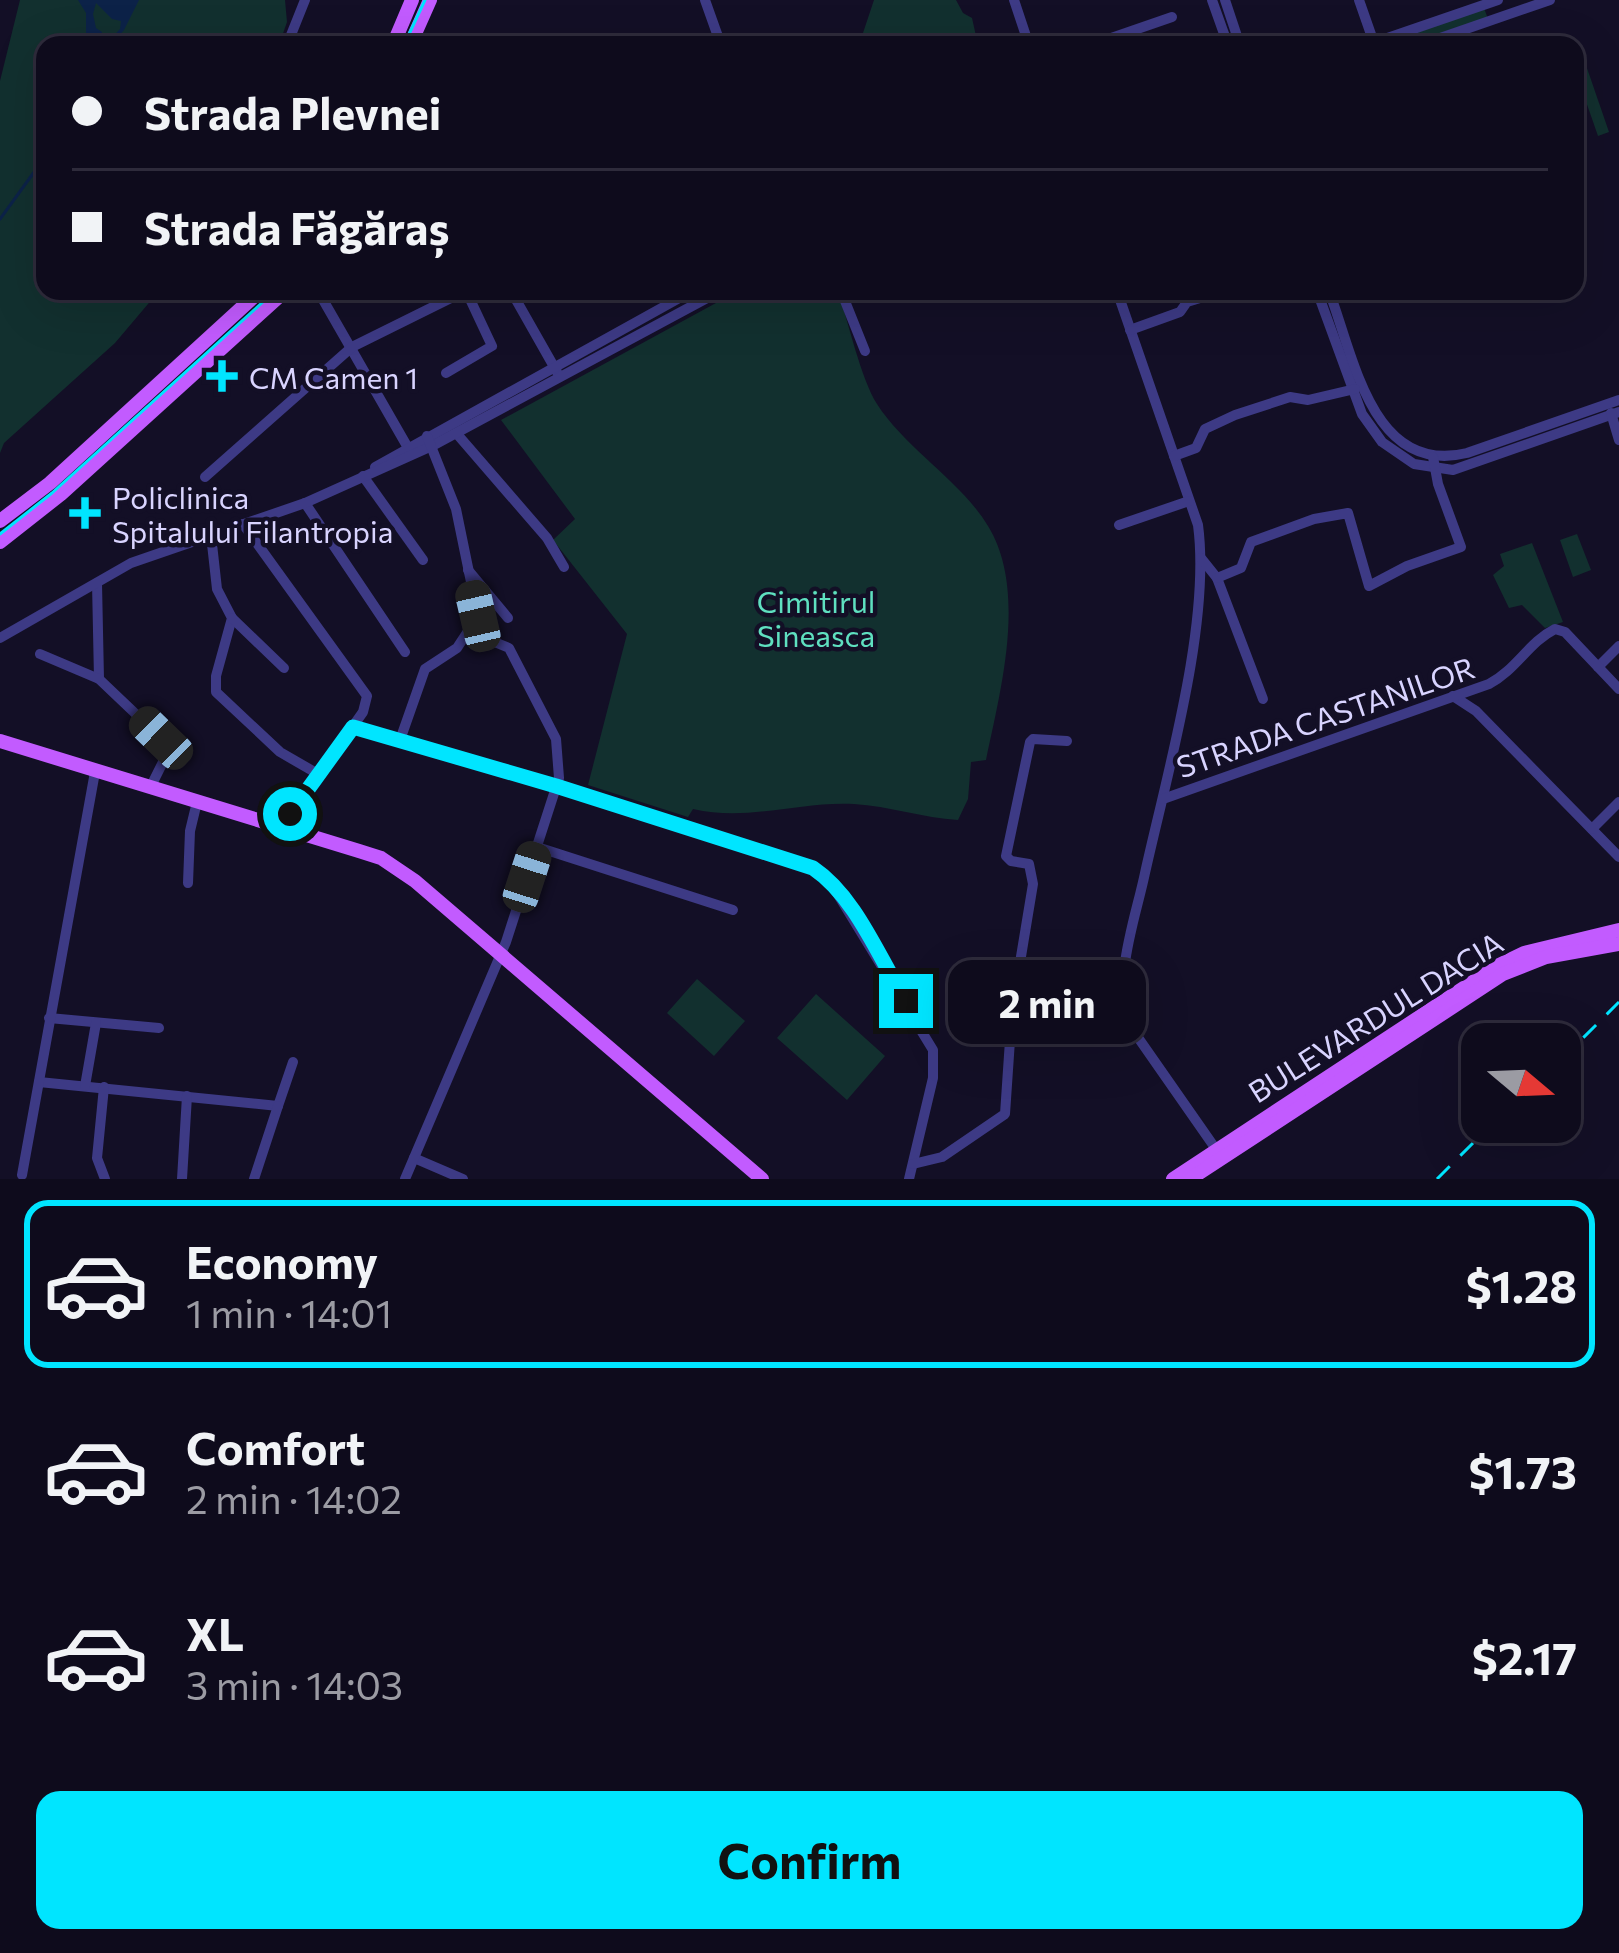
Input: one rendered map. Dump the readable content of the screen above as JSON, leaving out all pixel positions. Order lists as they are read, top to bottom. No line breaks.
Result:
{"streets":{"main road":["BULEVARDUL DACIA"],"street":["STRADA CASTANILOR"]},"parks":["Cimitirul Sineasca"],"places":{"health":["CM Camen 1","Policlinica Spitalului Filantropia"]},"north":"right","page":{"banner":["Strada Plevnei","Strada Făgăraș"],"bubble":"2 min","list":[{"name":"Economy","note":"1 min · 14:01","value":"$1.28"},{"name":"Comfort","note":"2 min · 14:02","value":"$1.73"},{"name":"XL","note":"3 min · 14:03","value":"$2.17"}],"buttons":"Confirm"}}
